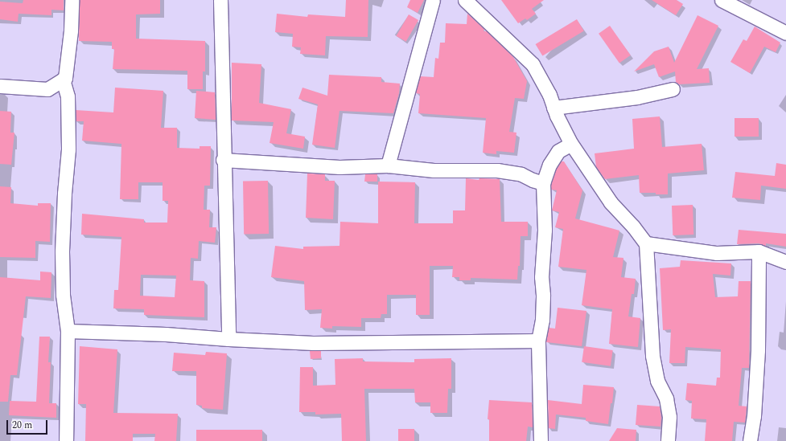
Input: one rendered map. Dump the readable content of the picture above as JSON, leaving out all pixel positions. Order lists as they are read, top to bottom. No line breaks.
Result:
{"scale_bar":"20 m"}
